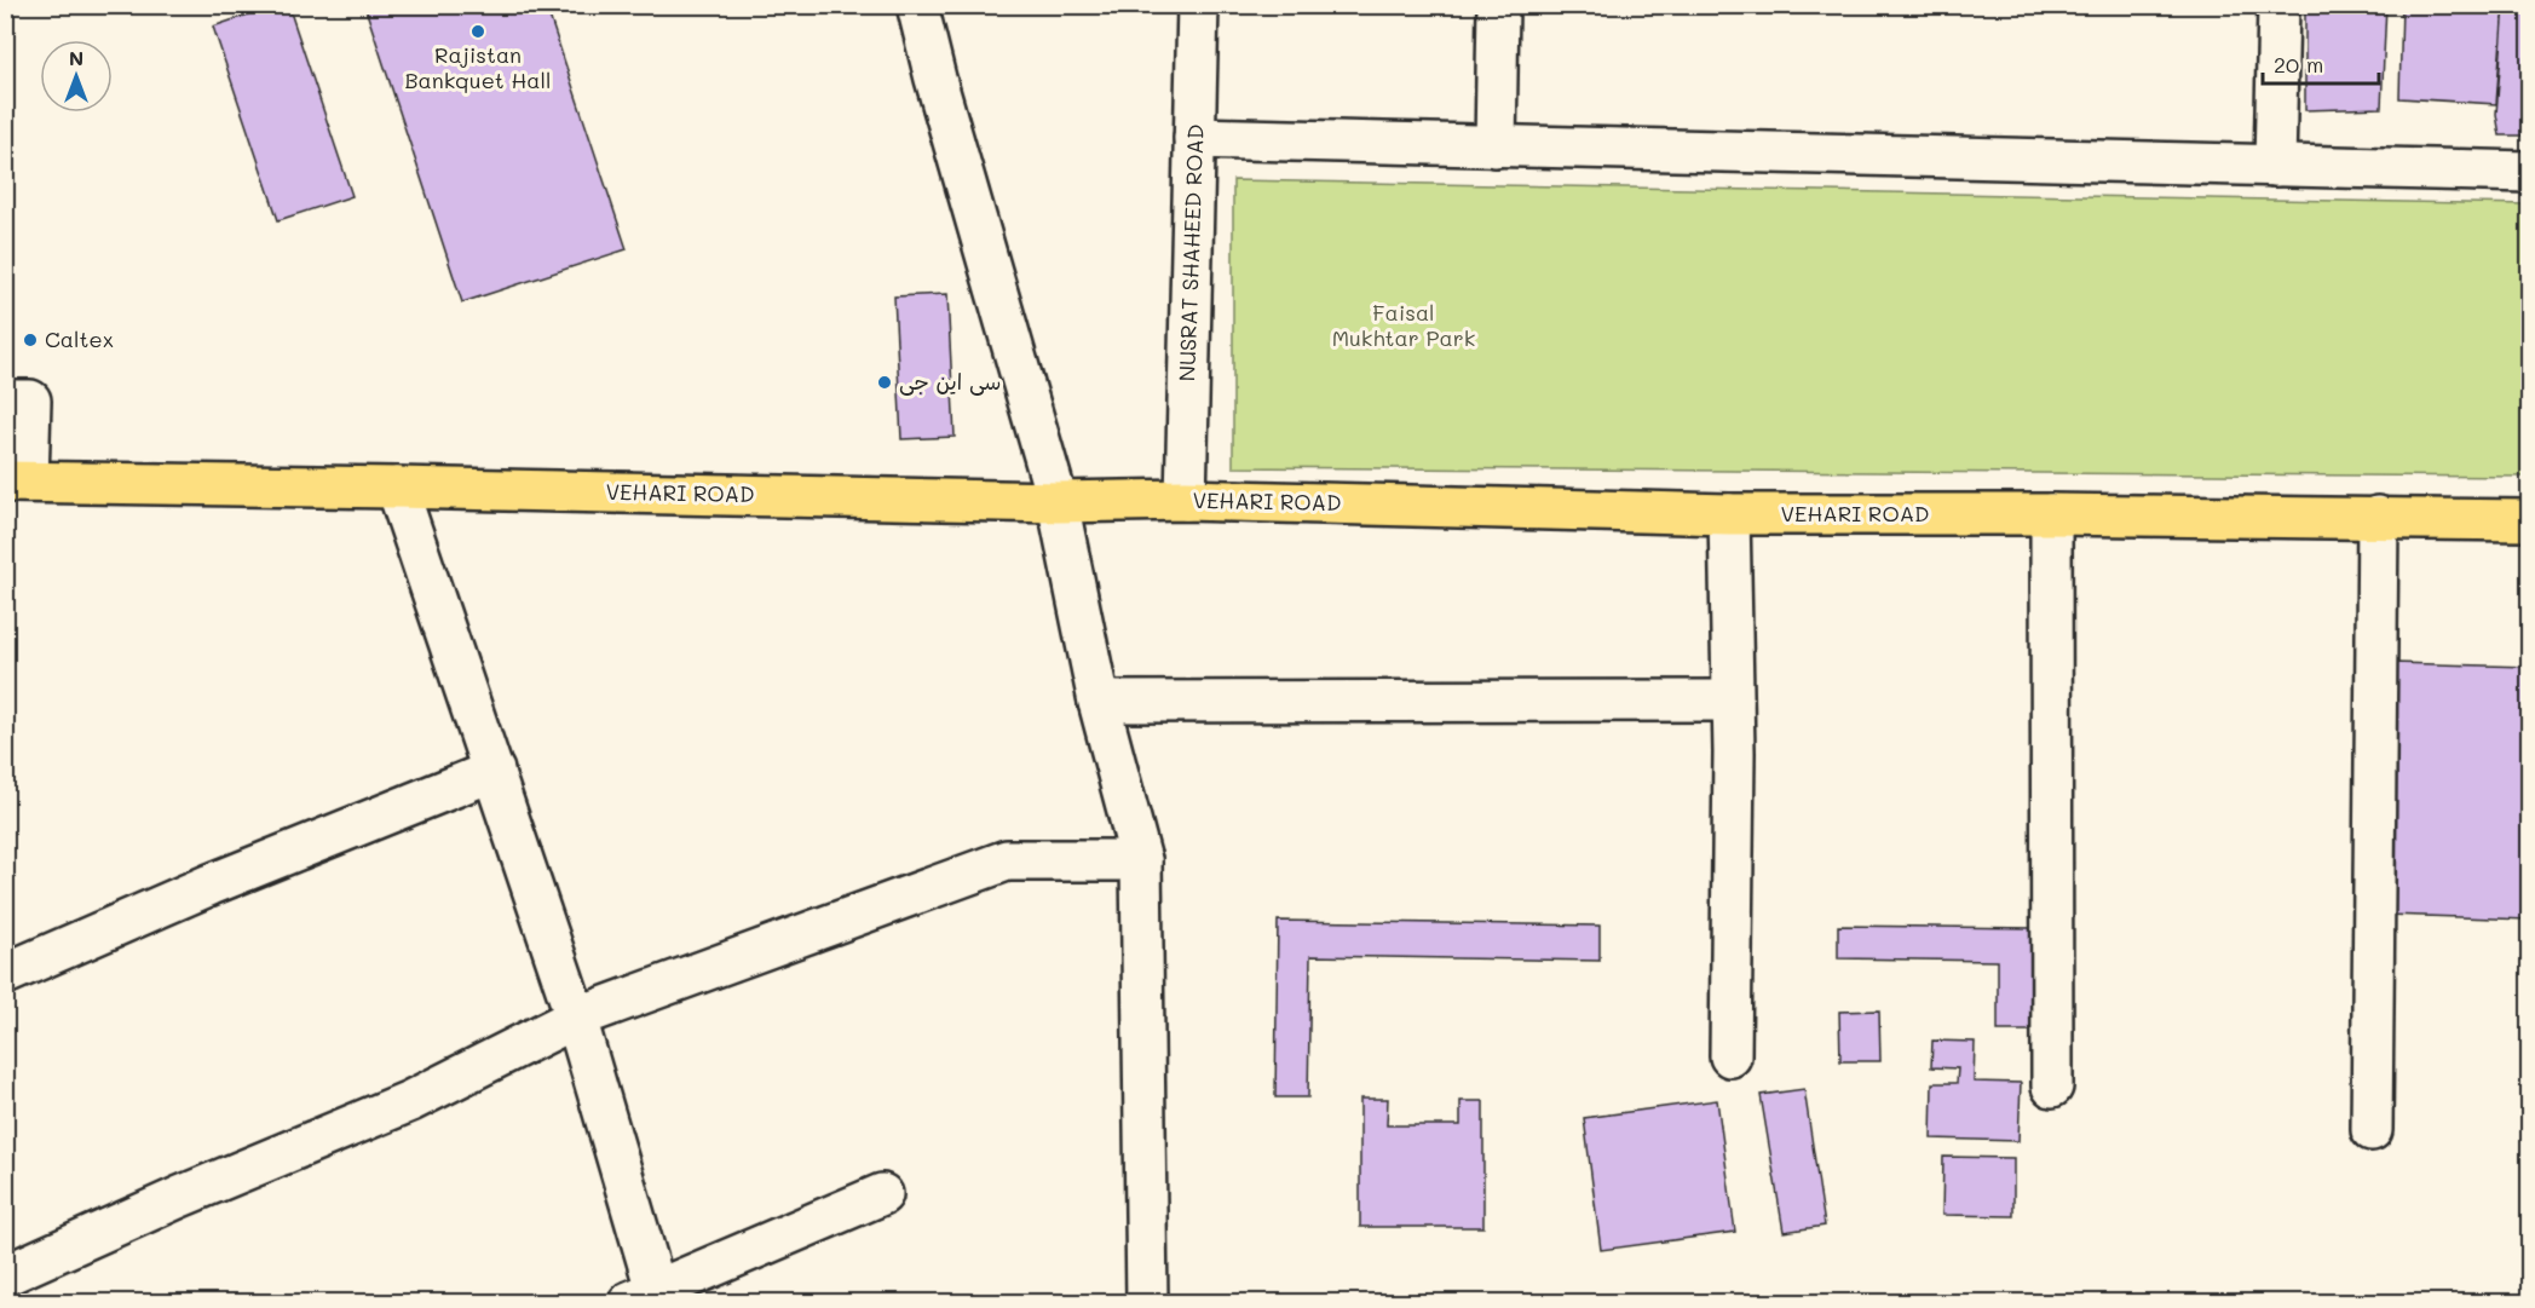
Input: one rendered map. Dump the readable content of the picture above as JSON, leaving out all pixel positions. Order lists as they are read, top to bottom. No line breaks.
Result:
{"streets":{"main road":["VEHARI ROAD"],"street":["NUSRAT SHAHEED ROAD"]},"crossings":[["NUSRAT SHAHEED ROAD","VEHARI ROAD"]],"parks":["Faisal Mukhtar Park"],"places":["Rajistan Bankquet Hall","Caltex","سی این جی"],"scale_bar":"20 m","north":"top"}
